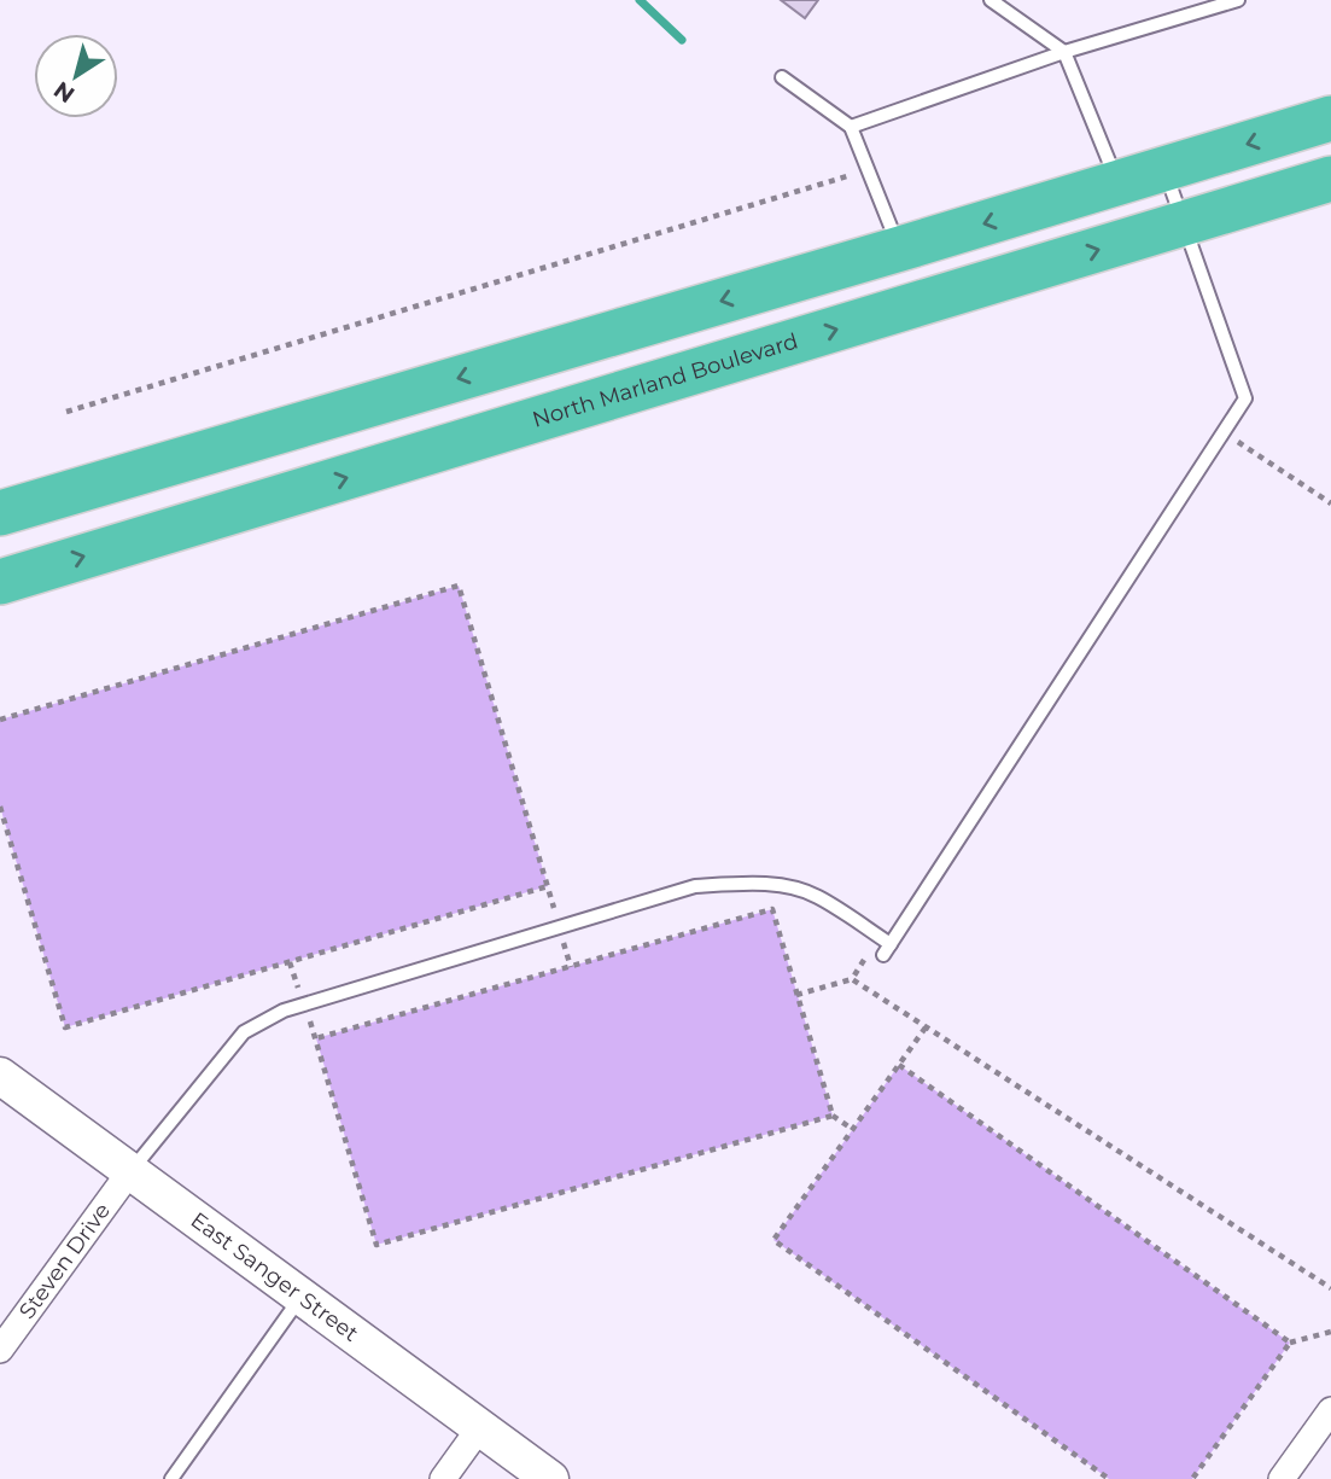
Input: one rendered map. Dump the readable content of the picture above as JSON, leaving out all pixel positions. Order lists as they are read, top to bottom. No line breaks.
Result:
{"streets":{"highway":["North Marland Boulevard"],"main road":["East Sanger Street"],"street":["Steven Drive"]},"crossings":[["Steven Drive","East Sanger Street"]],"north":"bottom left"}
